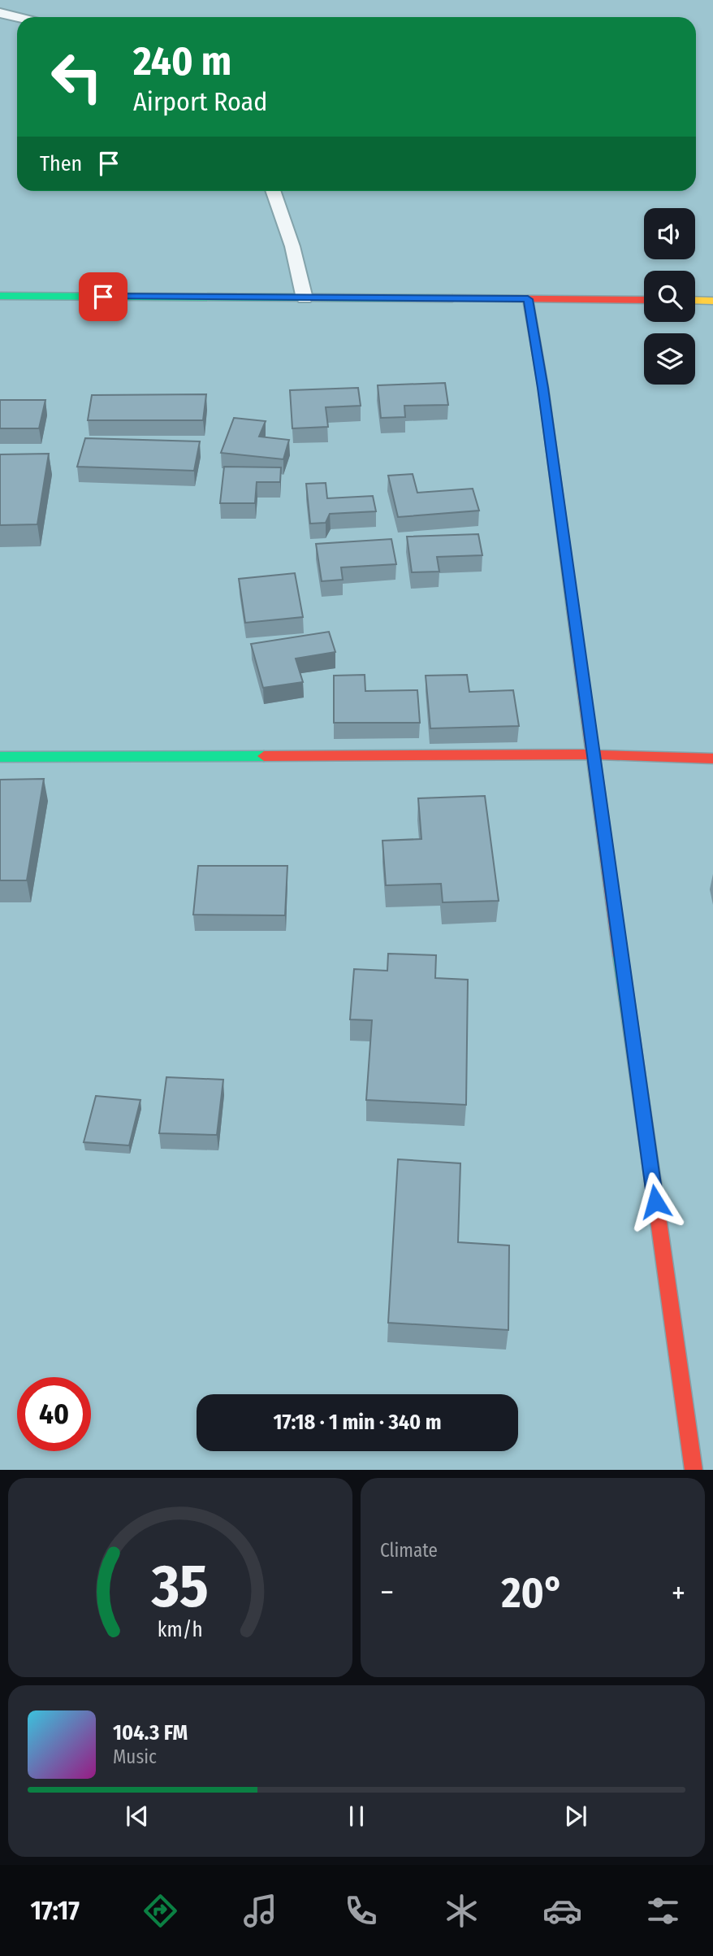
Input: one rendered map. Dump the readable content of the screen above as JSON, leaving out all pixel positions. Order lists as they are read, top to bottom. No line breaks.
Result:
{"page":{"turn":["240 m","Airport Road"],"then":"Then","limit":"40","trip":"17:18 · 1 min · 340 m","tile":"Climate","heat":["−","20°","+"],"song":["104.3 FM","Music"],"tabs":"17:17","gauge":["35","km/h"]}}
